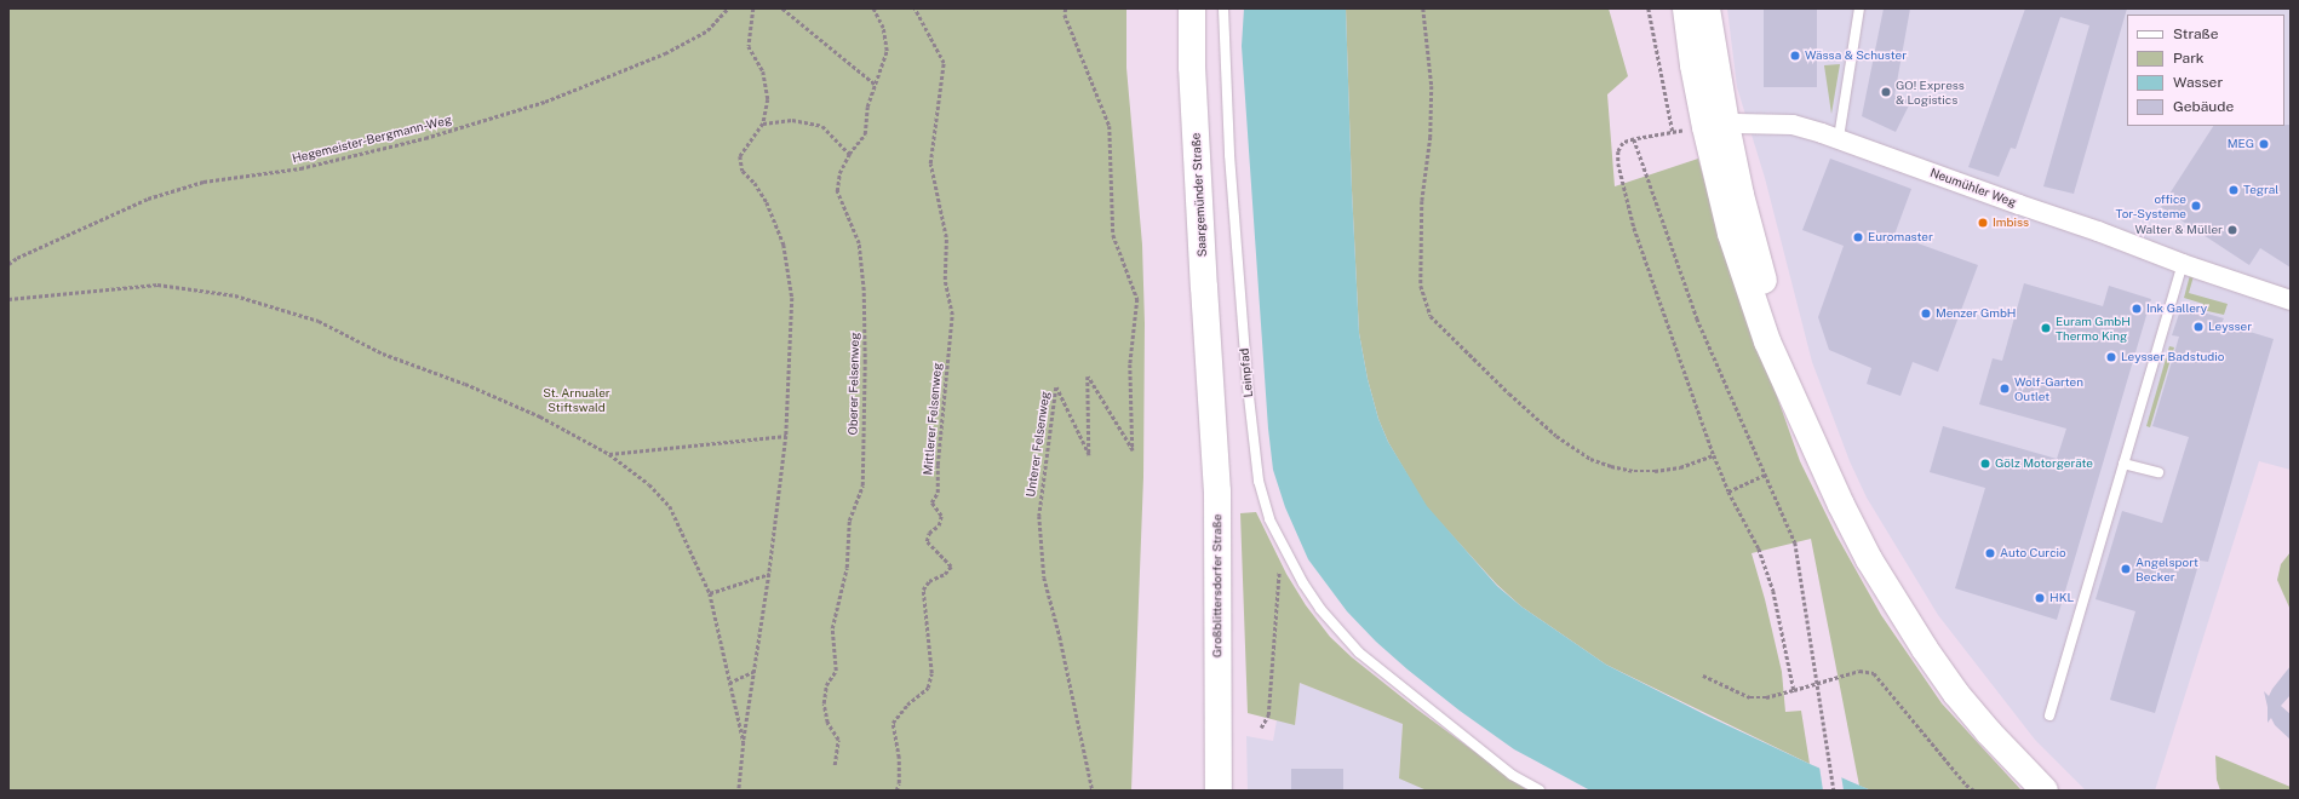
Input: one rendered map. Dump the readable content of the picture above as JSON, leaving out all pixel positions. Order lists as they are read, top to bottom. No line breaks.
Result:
{"streets":{"main road":["Saargemünder Straße","Großblittersdorfer Straße"],"street":["Neumühler Weg"],"lane":["Leinpfad"],"path":["Hegemeister-Bergmann-Weg","Oberer Felsenweg","Mittlerer Felsenweg","Unterer Felsenweg"]},"crossings":[["Saargemünder Straße","Großblittersdorfer Straße"]],"parks":["St. Arnualer Stiftswald"],"places":["Wässa & Schuster","GO! Express & Logistics","MEG","Tegral","office Tor-Systeme","Imbiss","Walter & Müller","Euromaster","Ink Gallery","Menzer GmbH","Leysser","Euram GmbH Thermo King","Leysser Badstudio","Wolf-Garten Outlet","Gölz Motorgeräte","Auto Curcio","Angelsport Becker","HKL"],"legend":["Straße","Park","Wasser","Gebäude"]}
